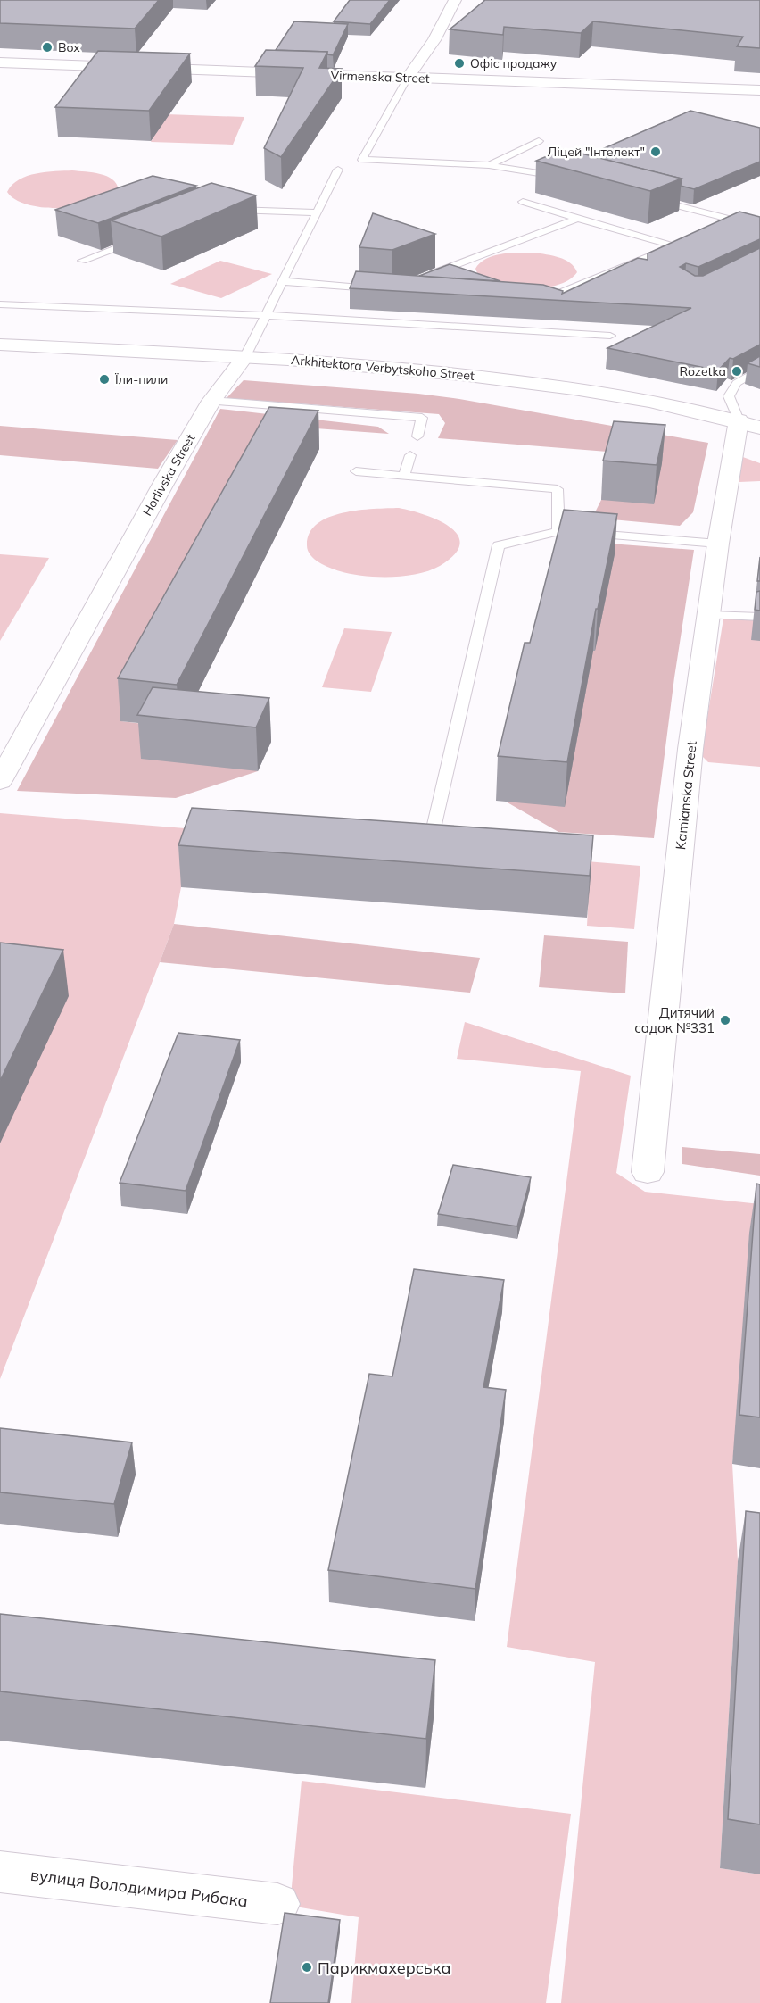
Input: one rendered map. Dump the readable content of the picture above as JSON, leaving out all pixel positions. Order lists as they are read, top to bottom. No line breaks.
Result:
{"streets":{"street":["Virmenska Street","Arkhitektora Verbytskoho Street","Horlivska Street","Kamianska Street","вулиця Володимира Рибака"]},"crossings":[["Arkhitektora Verbytskoho Street","Horlivska Street"],["Arkhitektora Verbytskoho Street","Kamianska Street"]],"places":["Box","Офіс продажу","Ліцей \"Інтелект\"","Rozetka","Їли-пили","Дитячий садок №331","Парикмахерська"]}
